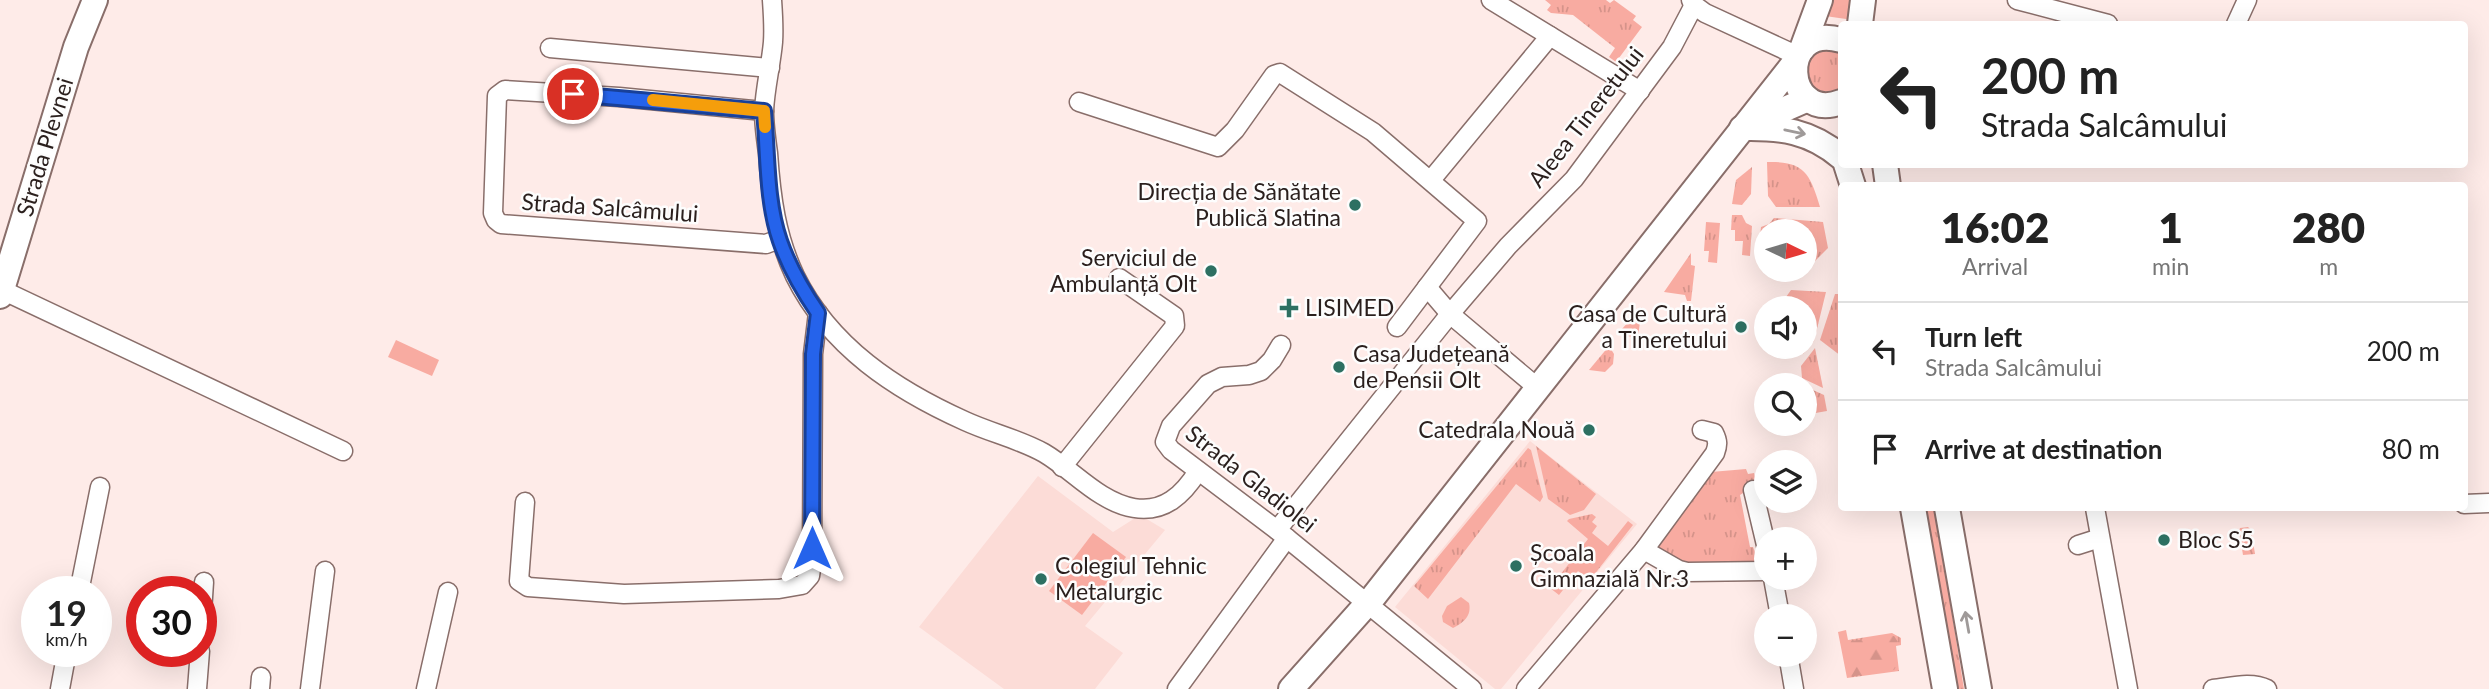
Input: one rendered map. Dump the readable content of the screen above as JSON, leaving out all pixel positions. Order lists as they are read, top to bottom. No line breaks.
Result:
{"streets":{"main road":["Strada Plevnei"],"street":["Aleea Tineretului","Strada Salcâmului","Strada Gladiolei"]},"crossings":[["Aleea Tineretului","Strada Gladiolei"]],"places":{"other":["Direcția de Sănătate Publică Slatina","Serviciul de Ambulanță Olt","Casa de Cultură a Tineretului","Casa Județeană de Pensii Olt","Catedrala Nouă","Bloc S5","Școala Gimnazială Nr.3","Colegiul Tehnic Metalurgic"],"health":["LISIMED"]},"north":"right","page":{"turn":["200 m","Strada Salcâmului"],"eta":["16:02","Arrival","1","min","280","m"],"map_buttons":["+","−"],"list":[{"name":"Turn left","note":"Strada Salcâmului","value":"200 m"},{"name":"Arrive at destination","value":"80 m"}],"speed":"19 km/h","limit":"30"}}
